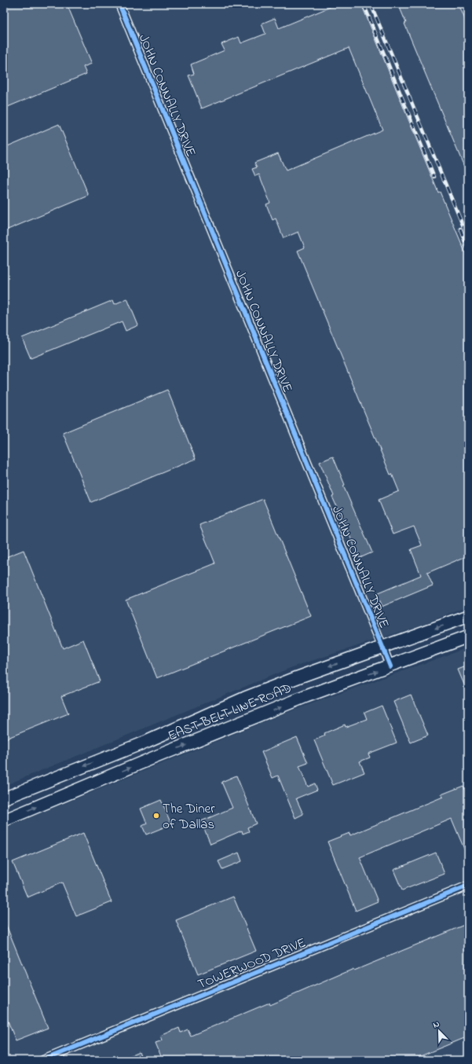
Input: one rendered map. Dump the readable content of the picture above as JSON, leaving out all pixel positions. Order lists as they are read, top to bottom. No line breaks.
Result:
{"streets":{"main road":["EAST BELT LINE ROAD"],"street":["JOHN CONNALLY DRIVE","TOWERWOOD DRIVE"]},"crossings":[["JOHN CONNALLY DRIVE","EAST BELT LINE ROAD"]],"places":["The Diner of Dallas"],"north":"top left"}
